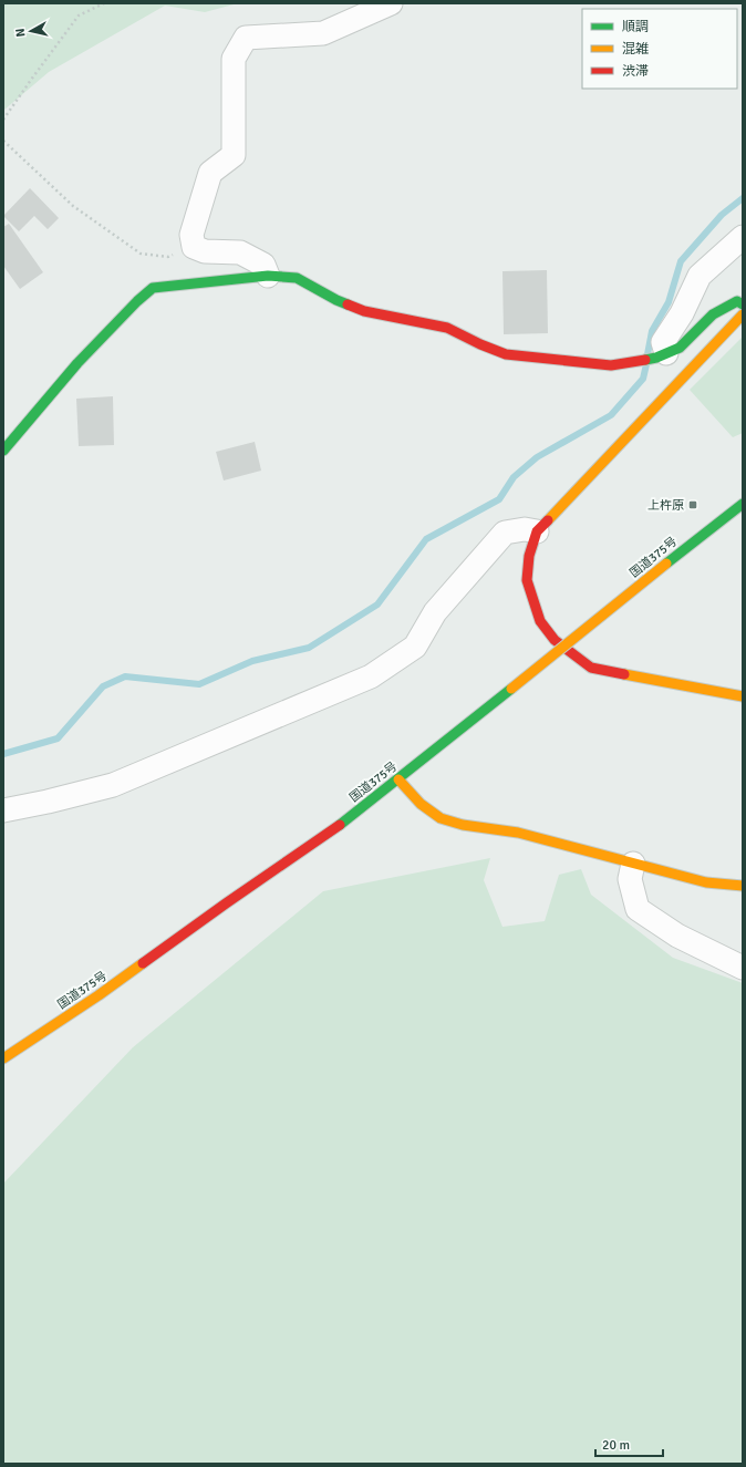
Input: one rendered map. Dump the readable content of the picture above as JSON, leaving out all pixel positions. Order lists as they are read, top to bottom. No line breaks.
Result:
{"streets":{"main road":["国道375号"]},"places":{"transit":["上杵原"]},"legend":["順調","混雑","渋滞"],"scale_bar":"20 m","north":"left"}
